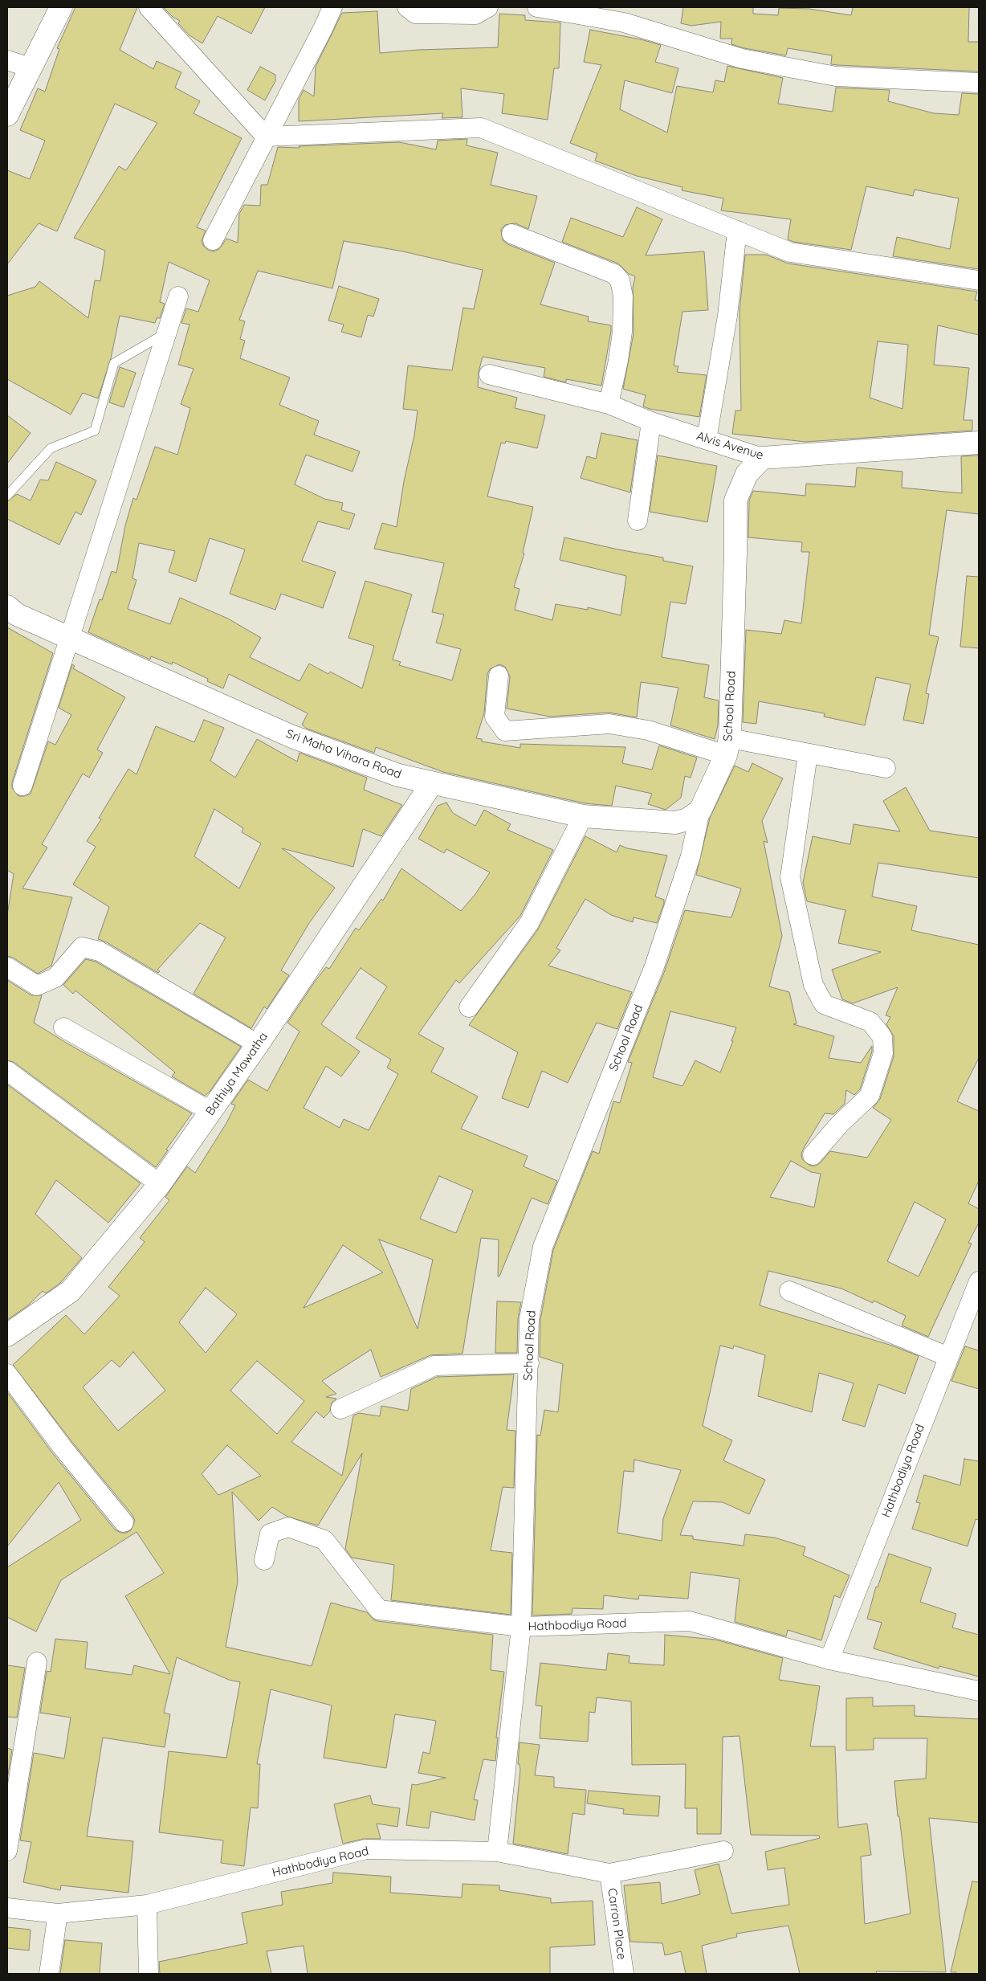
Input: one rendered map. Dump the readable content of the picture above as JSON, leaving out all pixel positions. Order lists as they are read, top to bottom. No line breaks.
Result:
{"streets":{"street":["Alvis Avenue","School Road","Sri Maha Vihara Road","Bathiya Mawatha","Hathbodiya Road","Carron Place"]},"crossings":[["Alvis Avenue","School Road"],["School Road","Sri Maha Vihara Road"],["School Road","Hathbodiya Road"],["Sri Maha Vihara Road","Bathiya Mawatha"],["Hathbodiya Road","Carron Place"]]}
